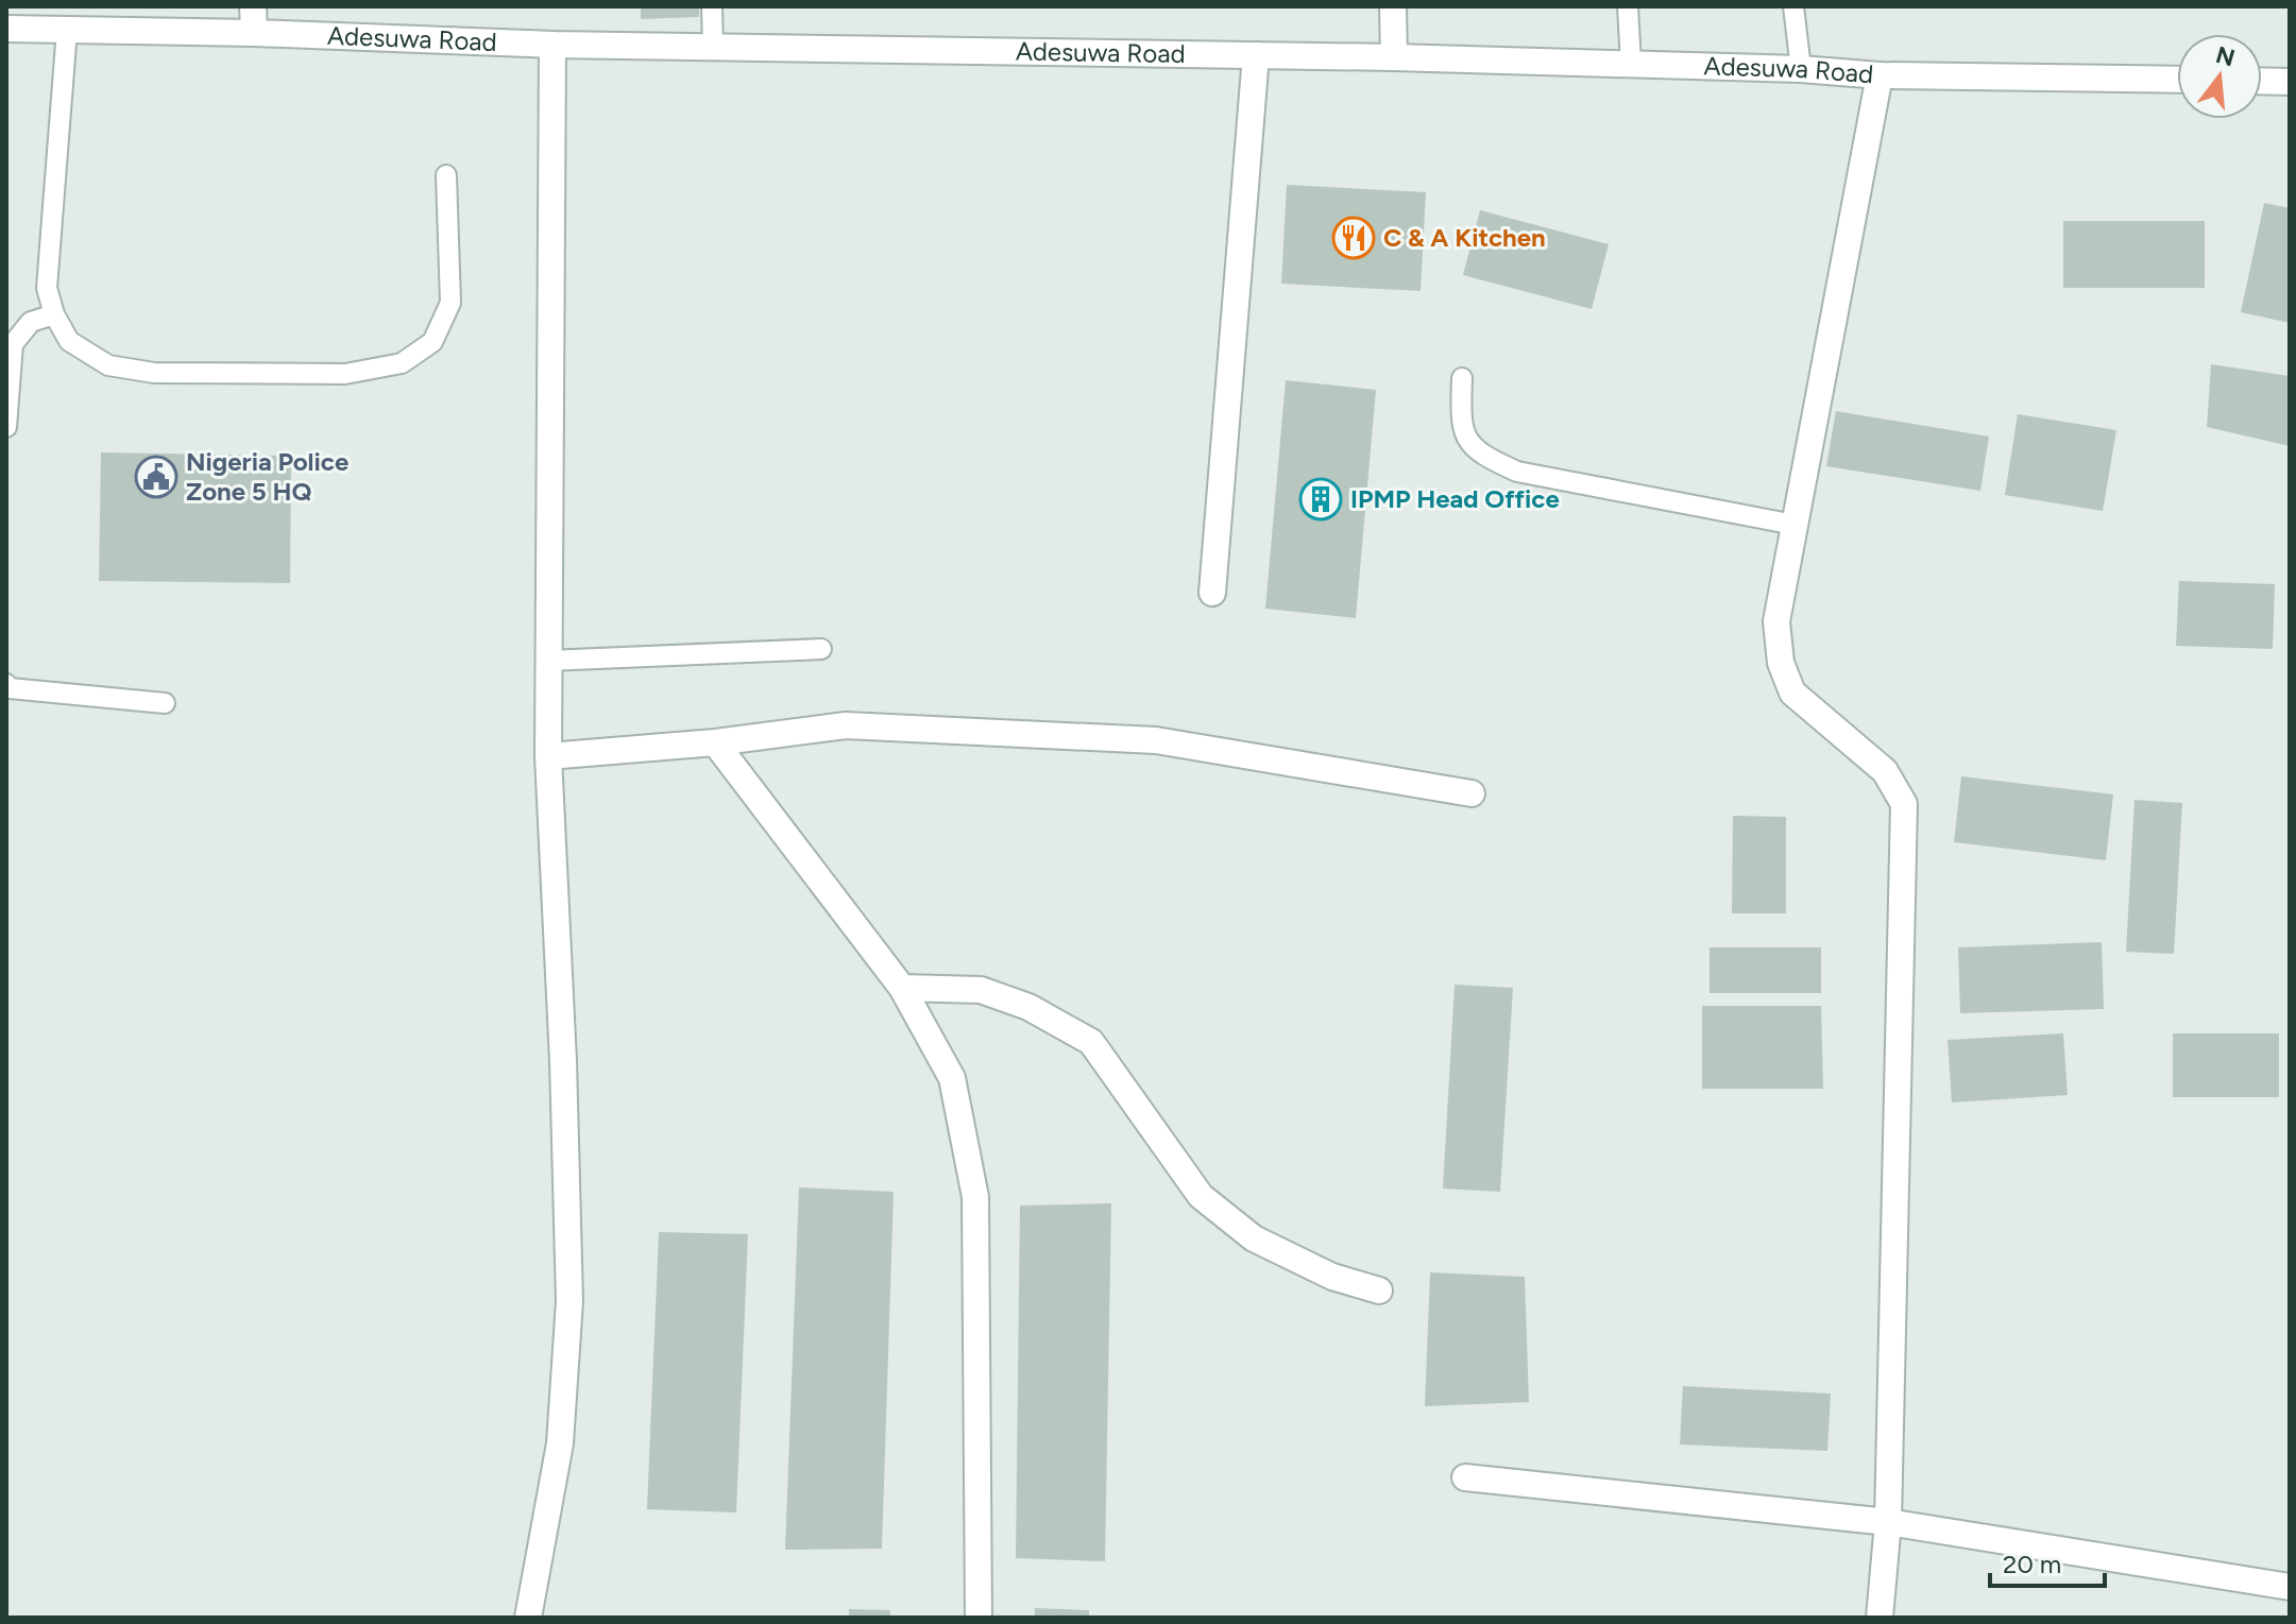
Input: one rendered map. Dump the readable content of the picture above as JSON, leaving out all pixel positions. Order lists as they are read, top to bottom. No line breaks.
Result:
{"streets":{"street":["Adesuwa Road"]},"places":{"restaurant":["C & A Kitchen"],"public building":["Nigeria Police Zone 5 HQ"],"building":["IPMP Head Office"]},"scale_bar":"20 m","north":"top"}
